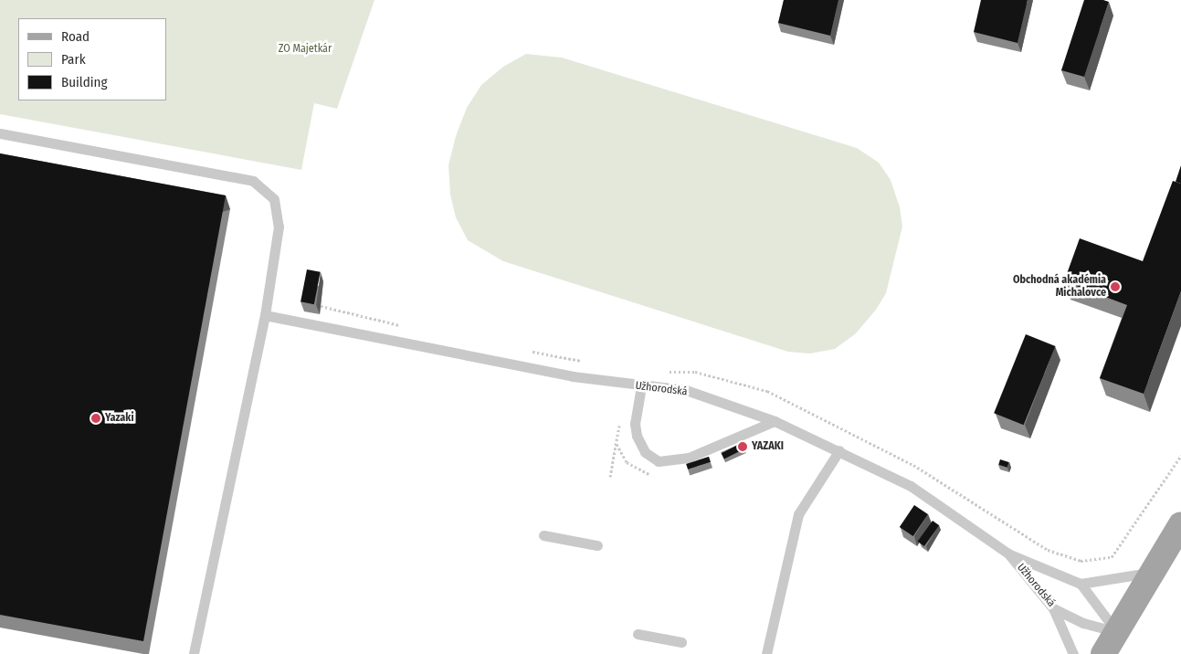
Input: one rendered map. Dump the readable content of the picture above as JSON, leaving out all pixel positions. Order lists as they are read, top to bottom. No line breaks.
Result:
{"streets":{"lane":["Užhorodská"]},"parks":["ZO Majetkár"],"places":["Obchodná akadémia Michalovce","Yazaki","YAZAKI"],"legend":["Road","Park","Building"]}
